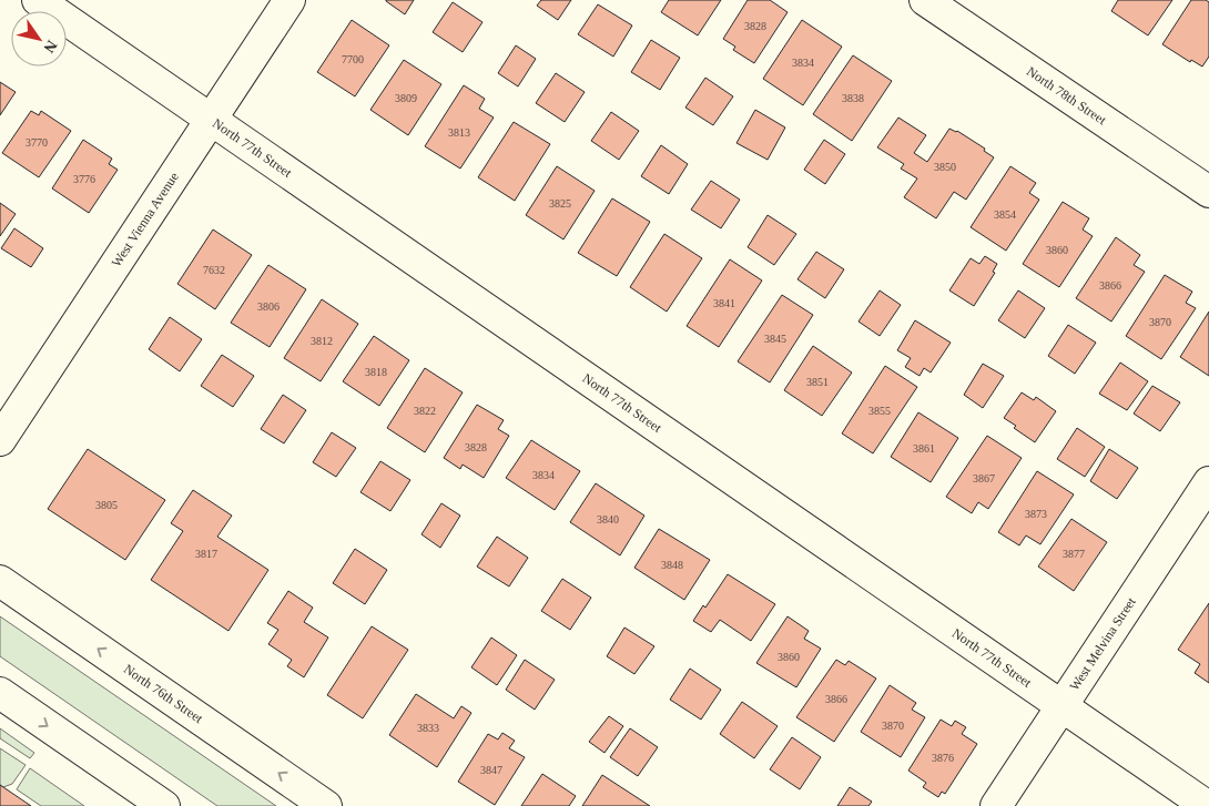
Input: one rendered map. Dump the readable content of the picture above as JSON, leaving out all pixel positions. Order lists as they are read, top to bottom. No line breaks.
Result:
{"streets":{"street":["North 78th Street","North 77th Street","West Vienna Avenue","West Melvina Street","North 76th Street"]},"crossings":[["North 77th Street","West Vienna Avenue"],["North 77th Street","West Melvina Street"]],"house_numbers":["3828","7700","3834","3809","3838","3813","3770","3850","3776","3825","3854","3860","7632","3866","3841","3806","3870","3845","3812","3818","3851","3822","3855","3828","3861","3834","3867","3805","3873","3840","3817","3877","3848","3860","3866","3870","3833","3876","3847"],"north":"bottom right"}
